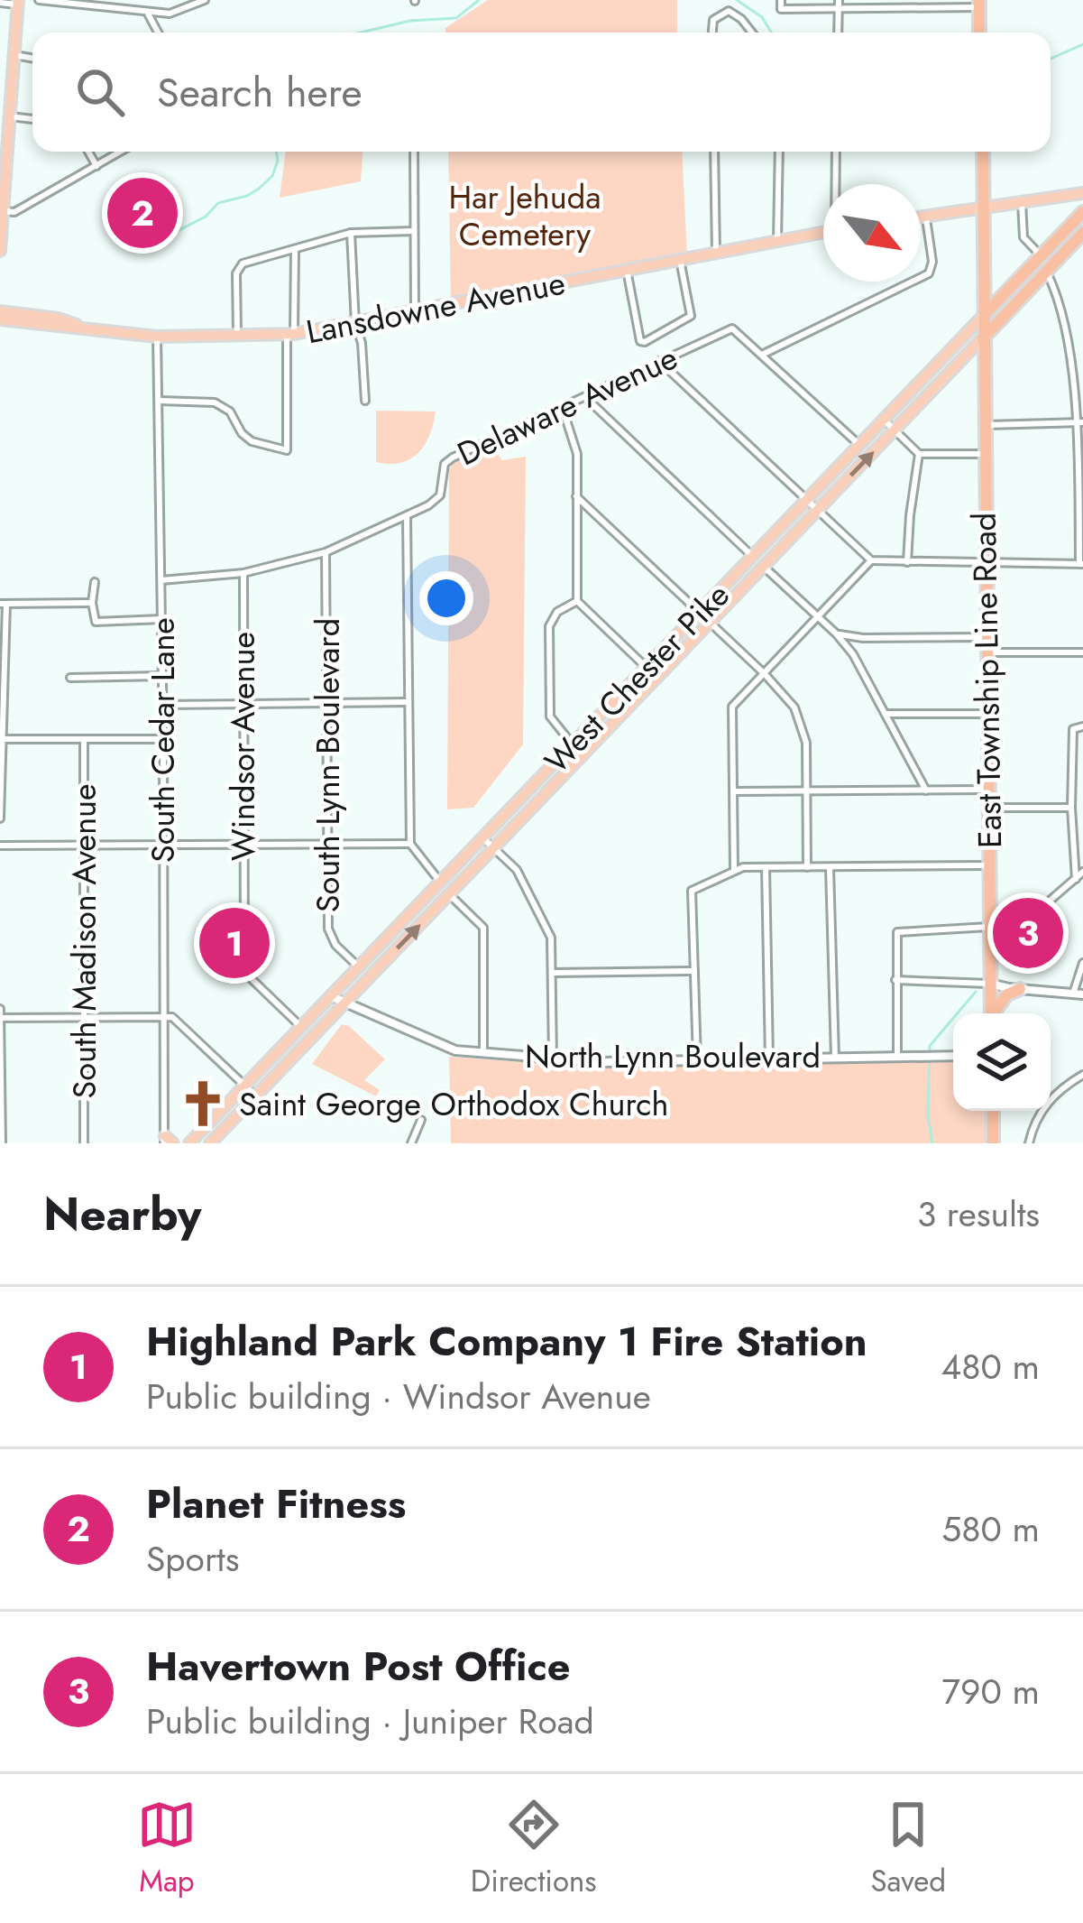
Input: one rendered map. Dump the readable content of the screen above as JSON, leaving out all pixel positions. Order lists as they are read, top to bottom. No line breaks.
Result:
{"streets":{"highway":["West Chester Pike","East Township Line Road"],"main road":["Lansdowne Avenue"],"street":["Delaware Avenue","South Cedar Lane","Windsor Avenue","South Lynn Boulevard","South Madison Avenue","North Lynn Boulevard"]},"crossings":[["Lansdowne Avenue","South Cedar Lane"],["West Chester Pike","East Township Line Road"],["West Chester Pike","Windsor Avenue"],["West Chester Pike","South Lynn Boulevard"],["West Chester Pike","North Lynn Boulevard"]],"parks":["Har Jehuda Cemetery"],"places":{"church":["Saint George Orthodox Church"]},"north":"bottom right","page":{"search":"Search here","pins":["2","3","1"],"heading":["Nearby","3 results"],"list":[{"mark":"1","name":"Highland Park Company 1 Fire Station","note":"Public building · Windsor Avenue","value":"480 m"},{"mark":"2","name":"Planet Fitness","note":"Sports","value":"580 m"},{"mark":"3","name":"Havertown Post Office","note":"Public building · Juniper Road","value":"790 m"}],"nav":["Map","Directions","Saved"]}}
